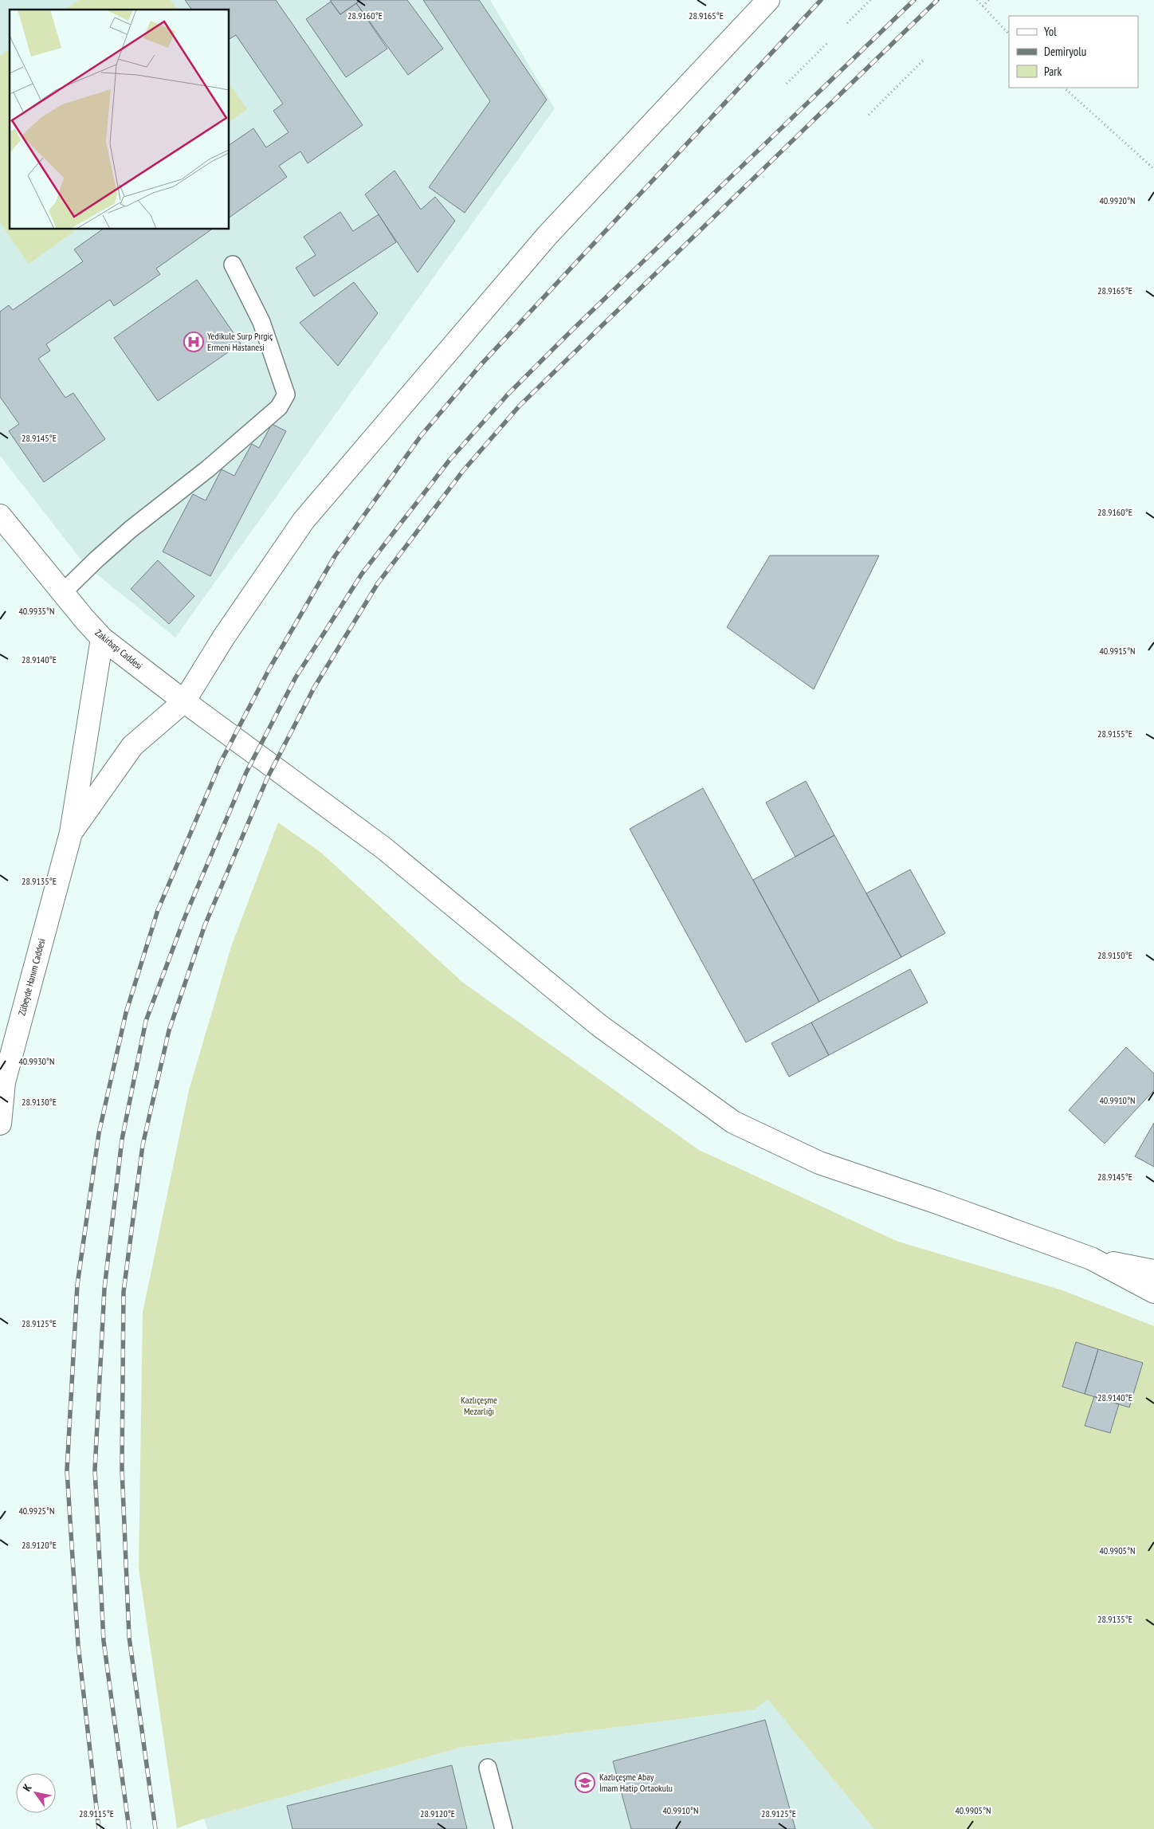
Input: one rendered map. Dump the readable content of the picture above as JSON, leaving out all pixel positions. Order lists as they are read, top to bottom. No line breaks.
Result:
{"streets":{"street":["Zakirbaşı Caddesi","Zübeyde Hanım Caddesi"]},"parks":["Kazlıçeşme Mezarlığı"],"places":{"hospital":["Yedikule Surp Pırgiç Ermeni Hastanesi"],"school or university":["Kazlıçeşme Abay İmam Hatip Ortaokulu"]},"legend":["Yol","Demiryolu","Park"],"north":"top left","coordinates":["28.9165°E","28.9160°E","40.9920°N","28.9145°E","40.9935°N","40.9915°N","28.9140°E","28.9155°E","28.9135°E","28.9150°E","40.9930°N","40.9910°N","28.9130°E","28.9125°E","40.9925°N","28.9120°E","40.9905°N","28.9115°E"]}
